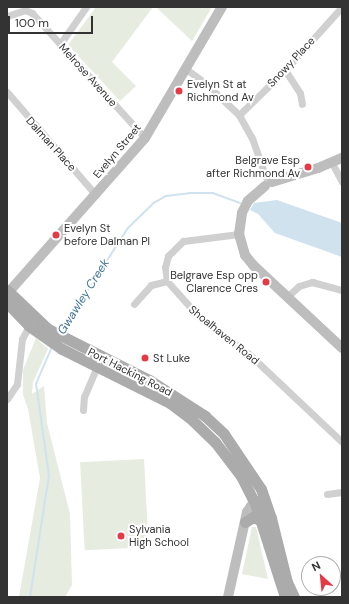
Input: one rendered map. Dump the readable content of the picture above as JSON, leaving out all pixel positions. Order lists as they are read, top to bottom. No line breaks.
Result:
{"streets":{"main road":["Port Hacking Road"],"street":["Snowy Place","Melrose Avenue","Dalman Place","Evelyn Street","Shoalhaven Road"]},"crossings":[["Melrose Avenue","Evelyn Street"],["Dalman Place","Evelyn Street"],["Evelyn Street","Port Hacking Road"]],"water":["Gwawley Creek"],"places":["Evelyn St at Richmond Av","Belgrave Esp after Richmond Av","Evelyn St before Dalman Pl","Belgrave Esp opp Clarence Cres","St Luke","Sylvania High School"],"scale_bar":"100 m","north":"top left"}
